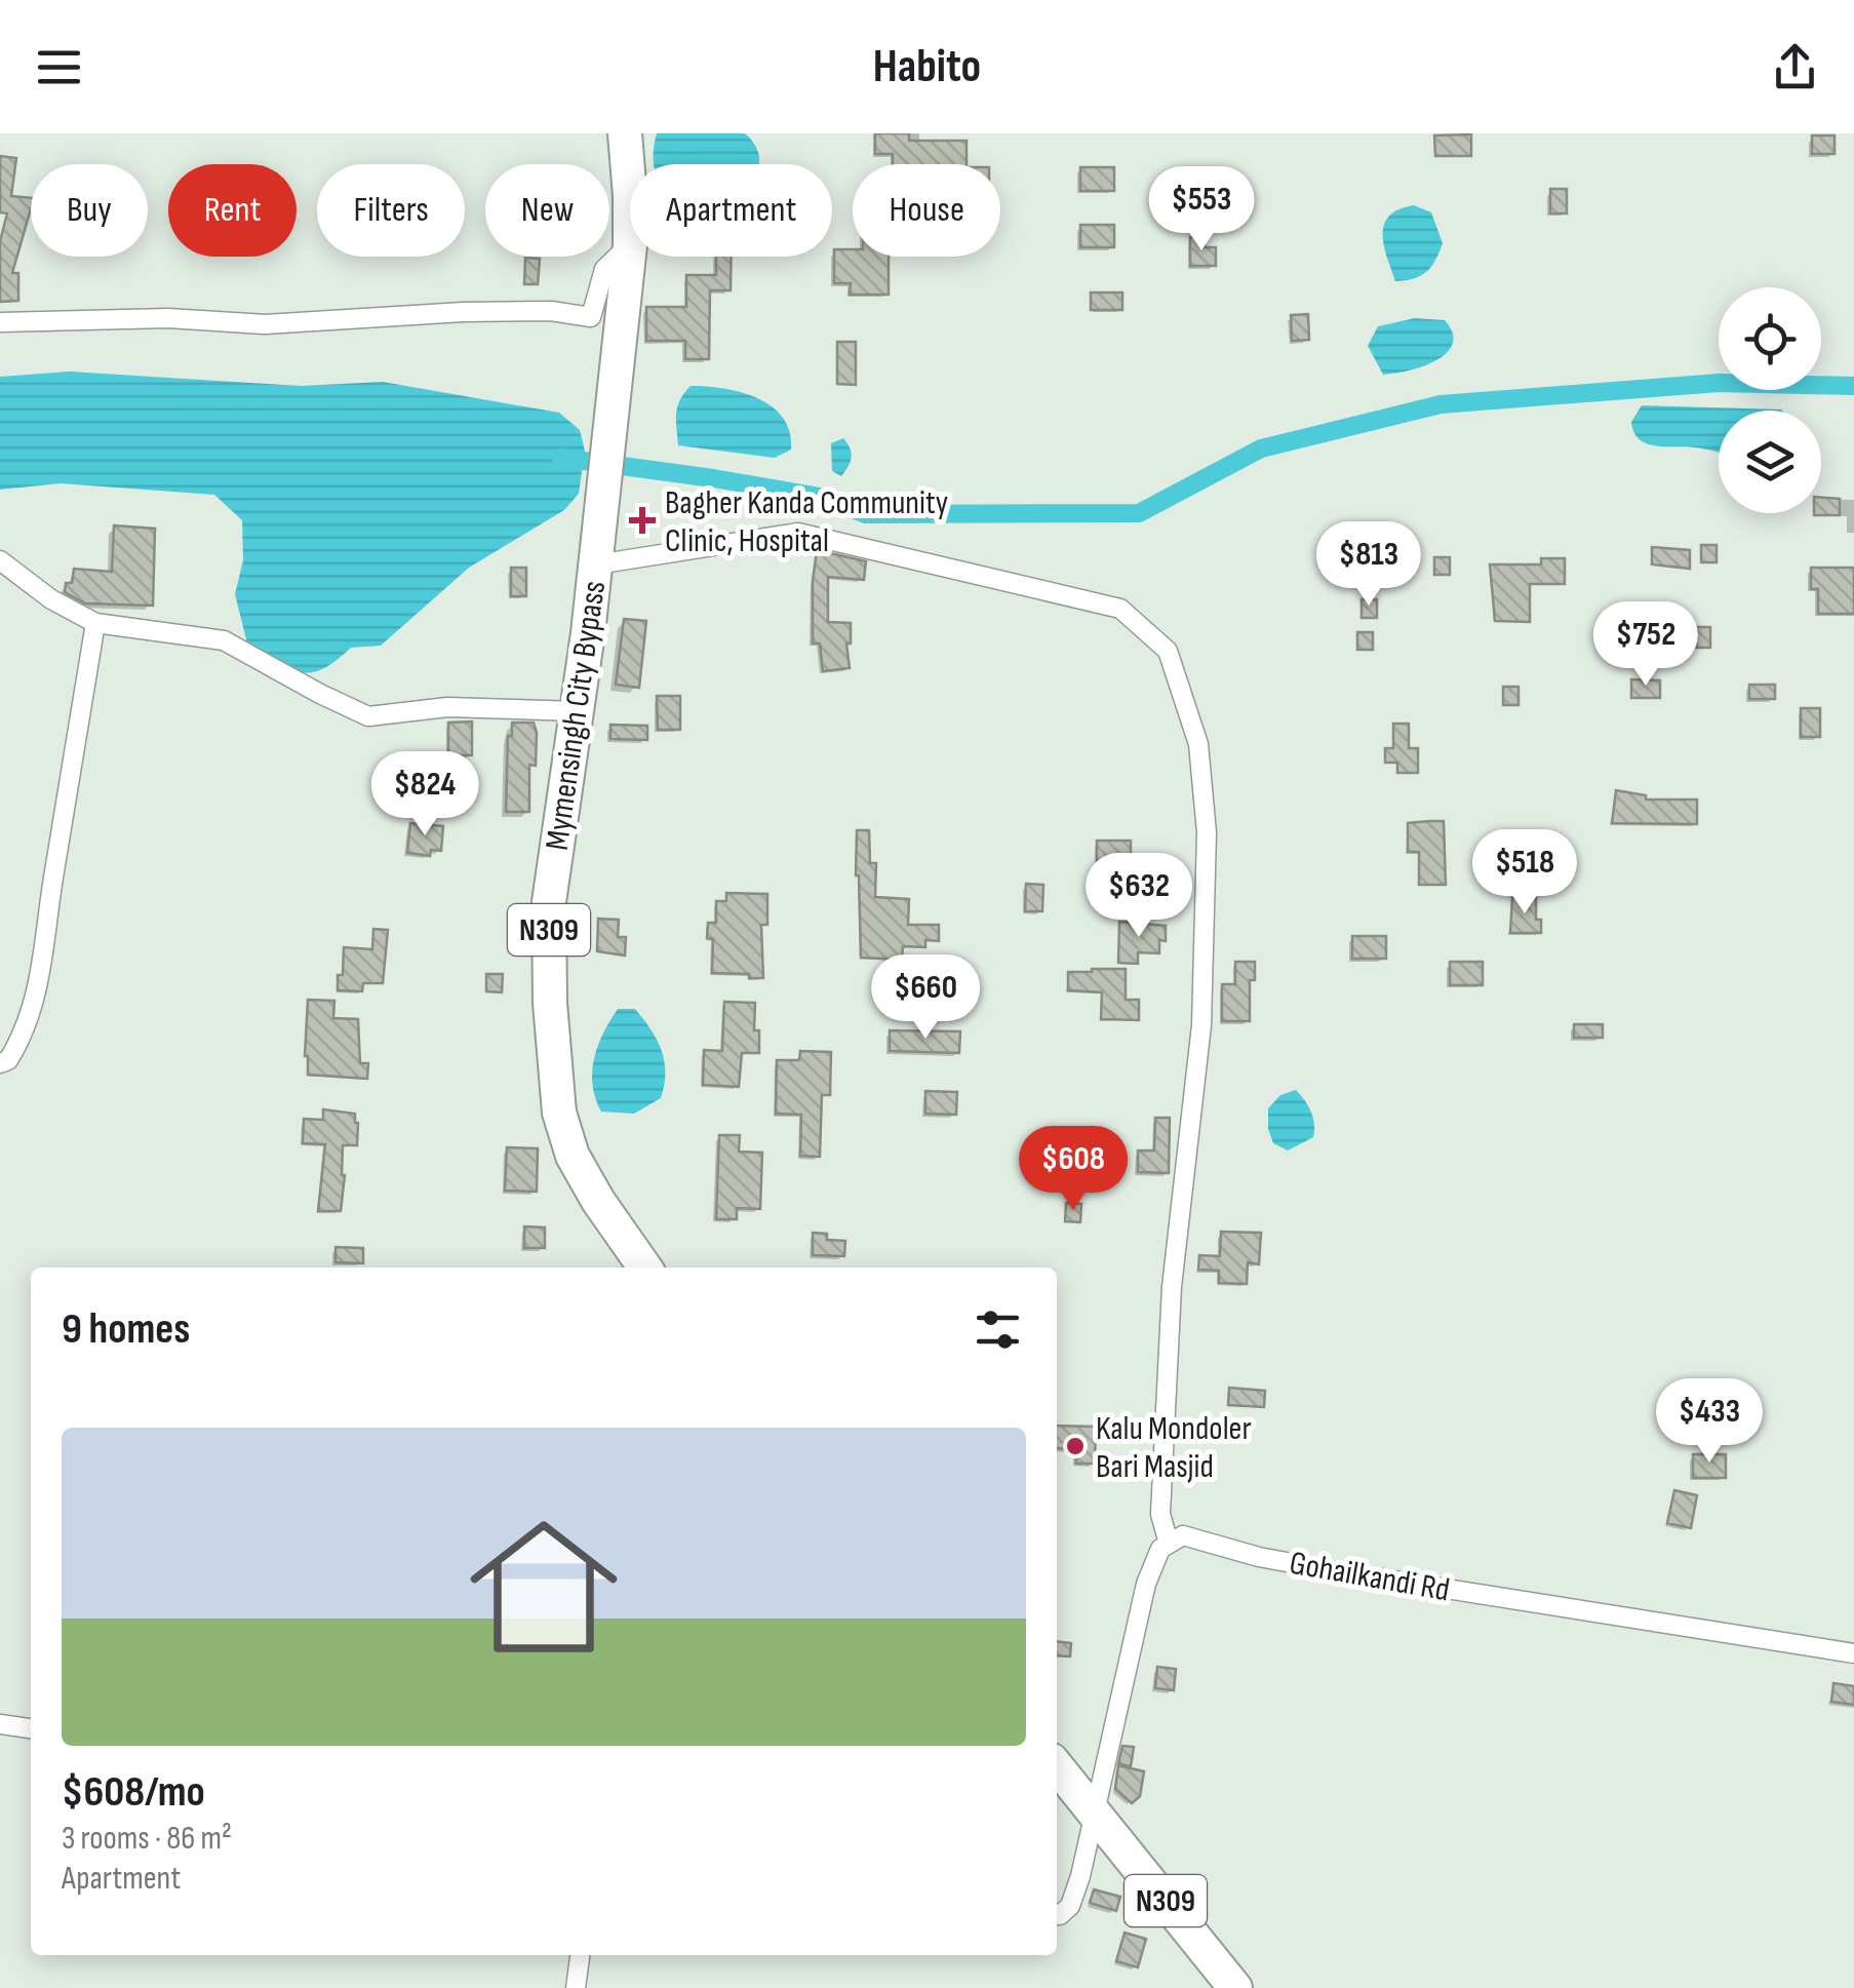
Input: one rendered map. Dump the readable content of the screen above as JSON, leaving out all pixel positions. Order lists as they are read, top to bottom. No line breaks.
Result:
{"streets":{"highway":["Mymensingh City Bypass","N309"],"street":["Gohailkandi Rd"]},"places":{"health":["Bagher Kanda Community Clinic, Hospital"],"other":["Kalu Mondoler Bari Masjid"]},"page":{"header":"Habito","chip":["Buy","Rent","Filters","New","Apartment","House"],"price":["$553","$813","$752","$824","$518","$632","$660","$608","$433"],"heading":"9 homes","list":[{"name":"$608/mo","note":"3 rooms · 86 m² · Apartment"}]}}
